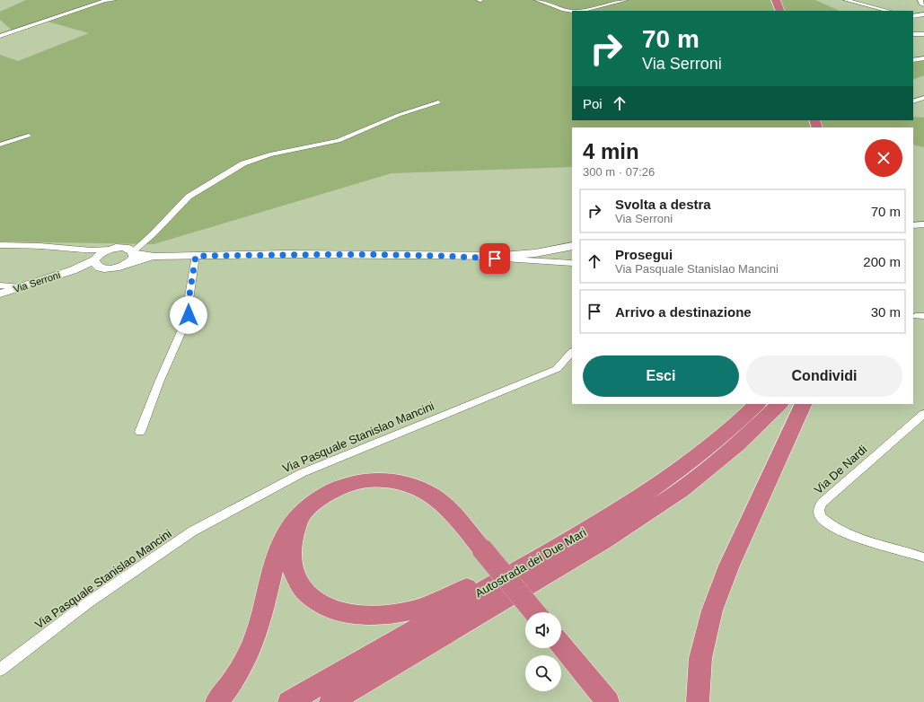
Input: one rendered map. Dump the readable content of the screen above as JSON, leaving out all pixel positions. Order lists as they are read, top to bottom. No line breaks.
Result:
{"streets":{"highway":["Autostrada dei Due Mari"],"main road":["Via Serroni"],"street":["Via Pasquale Stanislao Mancini","Via De Nardi"]},"page":{"turn":["70 m","Via Serroni"],"then":"Poi","heading":["4 min","300 m · 07:26"],"list":[{"name":"Svolta a destra","note":"Via Serroni","value":"70 m"},{"name":"Prosegui","note":"Via Pasquale Stanislao Mancini","value":"200 m"},{"name":"Arrivo a destinazione","value":"30 m"}],"buttons":["Esci","Condividi"]}}
